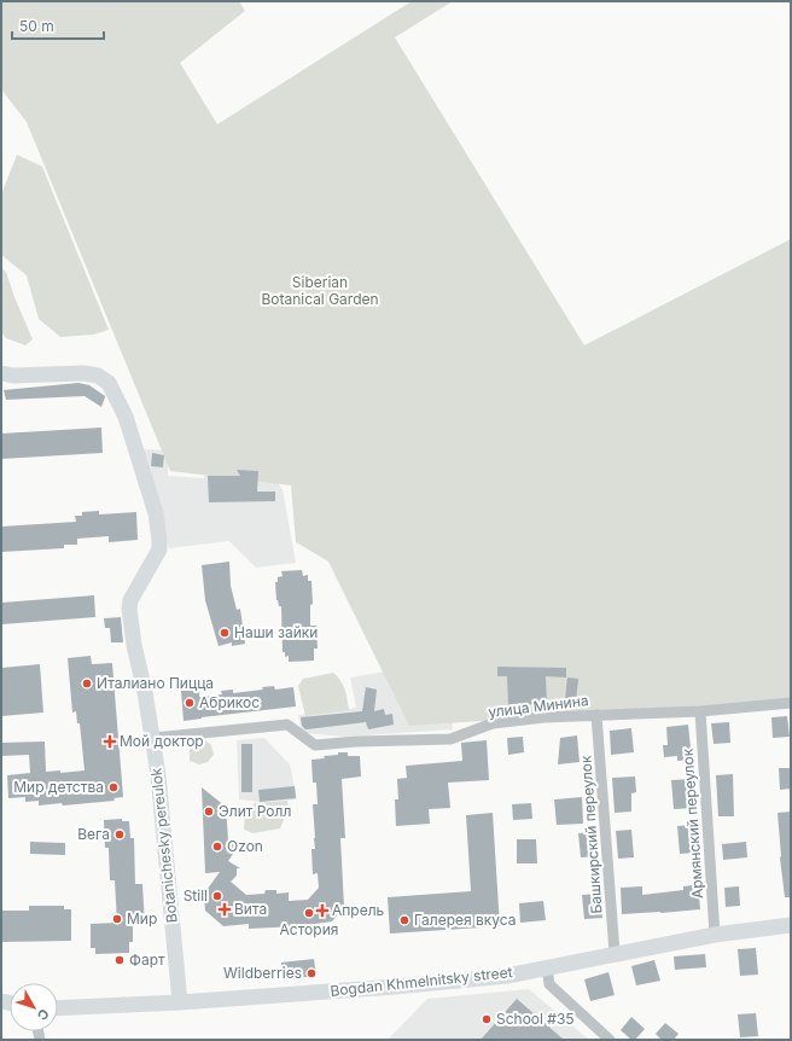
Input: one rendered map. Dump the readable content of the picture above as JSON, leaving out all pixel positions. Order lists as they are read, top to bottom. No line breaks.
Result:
{"streets":{"street":["улица Минина","Армянский переулок","Башкирский переулок","Botanichesky pereulok","Bogdan Khmelnitsky street"]},"crossings":[["улица Минина","Армянский переулок"],["улица Минина","Башкирский переулок"],["улица Минина","Botanichesky pereulok"],["Армянский переулок","Bogdan Khmelnitsky street"],["Башкирский переулок","Bogdan Khmelnitsky street"],["Botanichesky pereulok","Bogdan Khmelnitsky street"]],"parks":["Siberian Botanical Garden"],"places":{"other":["Наши зайки","Италиано Пицца","Абрикос","Мир детства","Элит Ролл","Вега","Ozon","Still","Астория","Мир","Галерея вкуса","Фарт","Wildberries","School #35"],"health":["Мой доктор","Вита","Апрель"]},"scale_bar":"50 m","north":"bottom right"}
